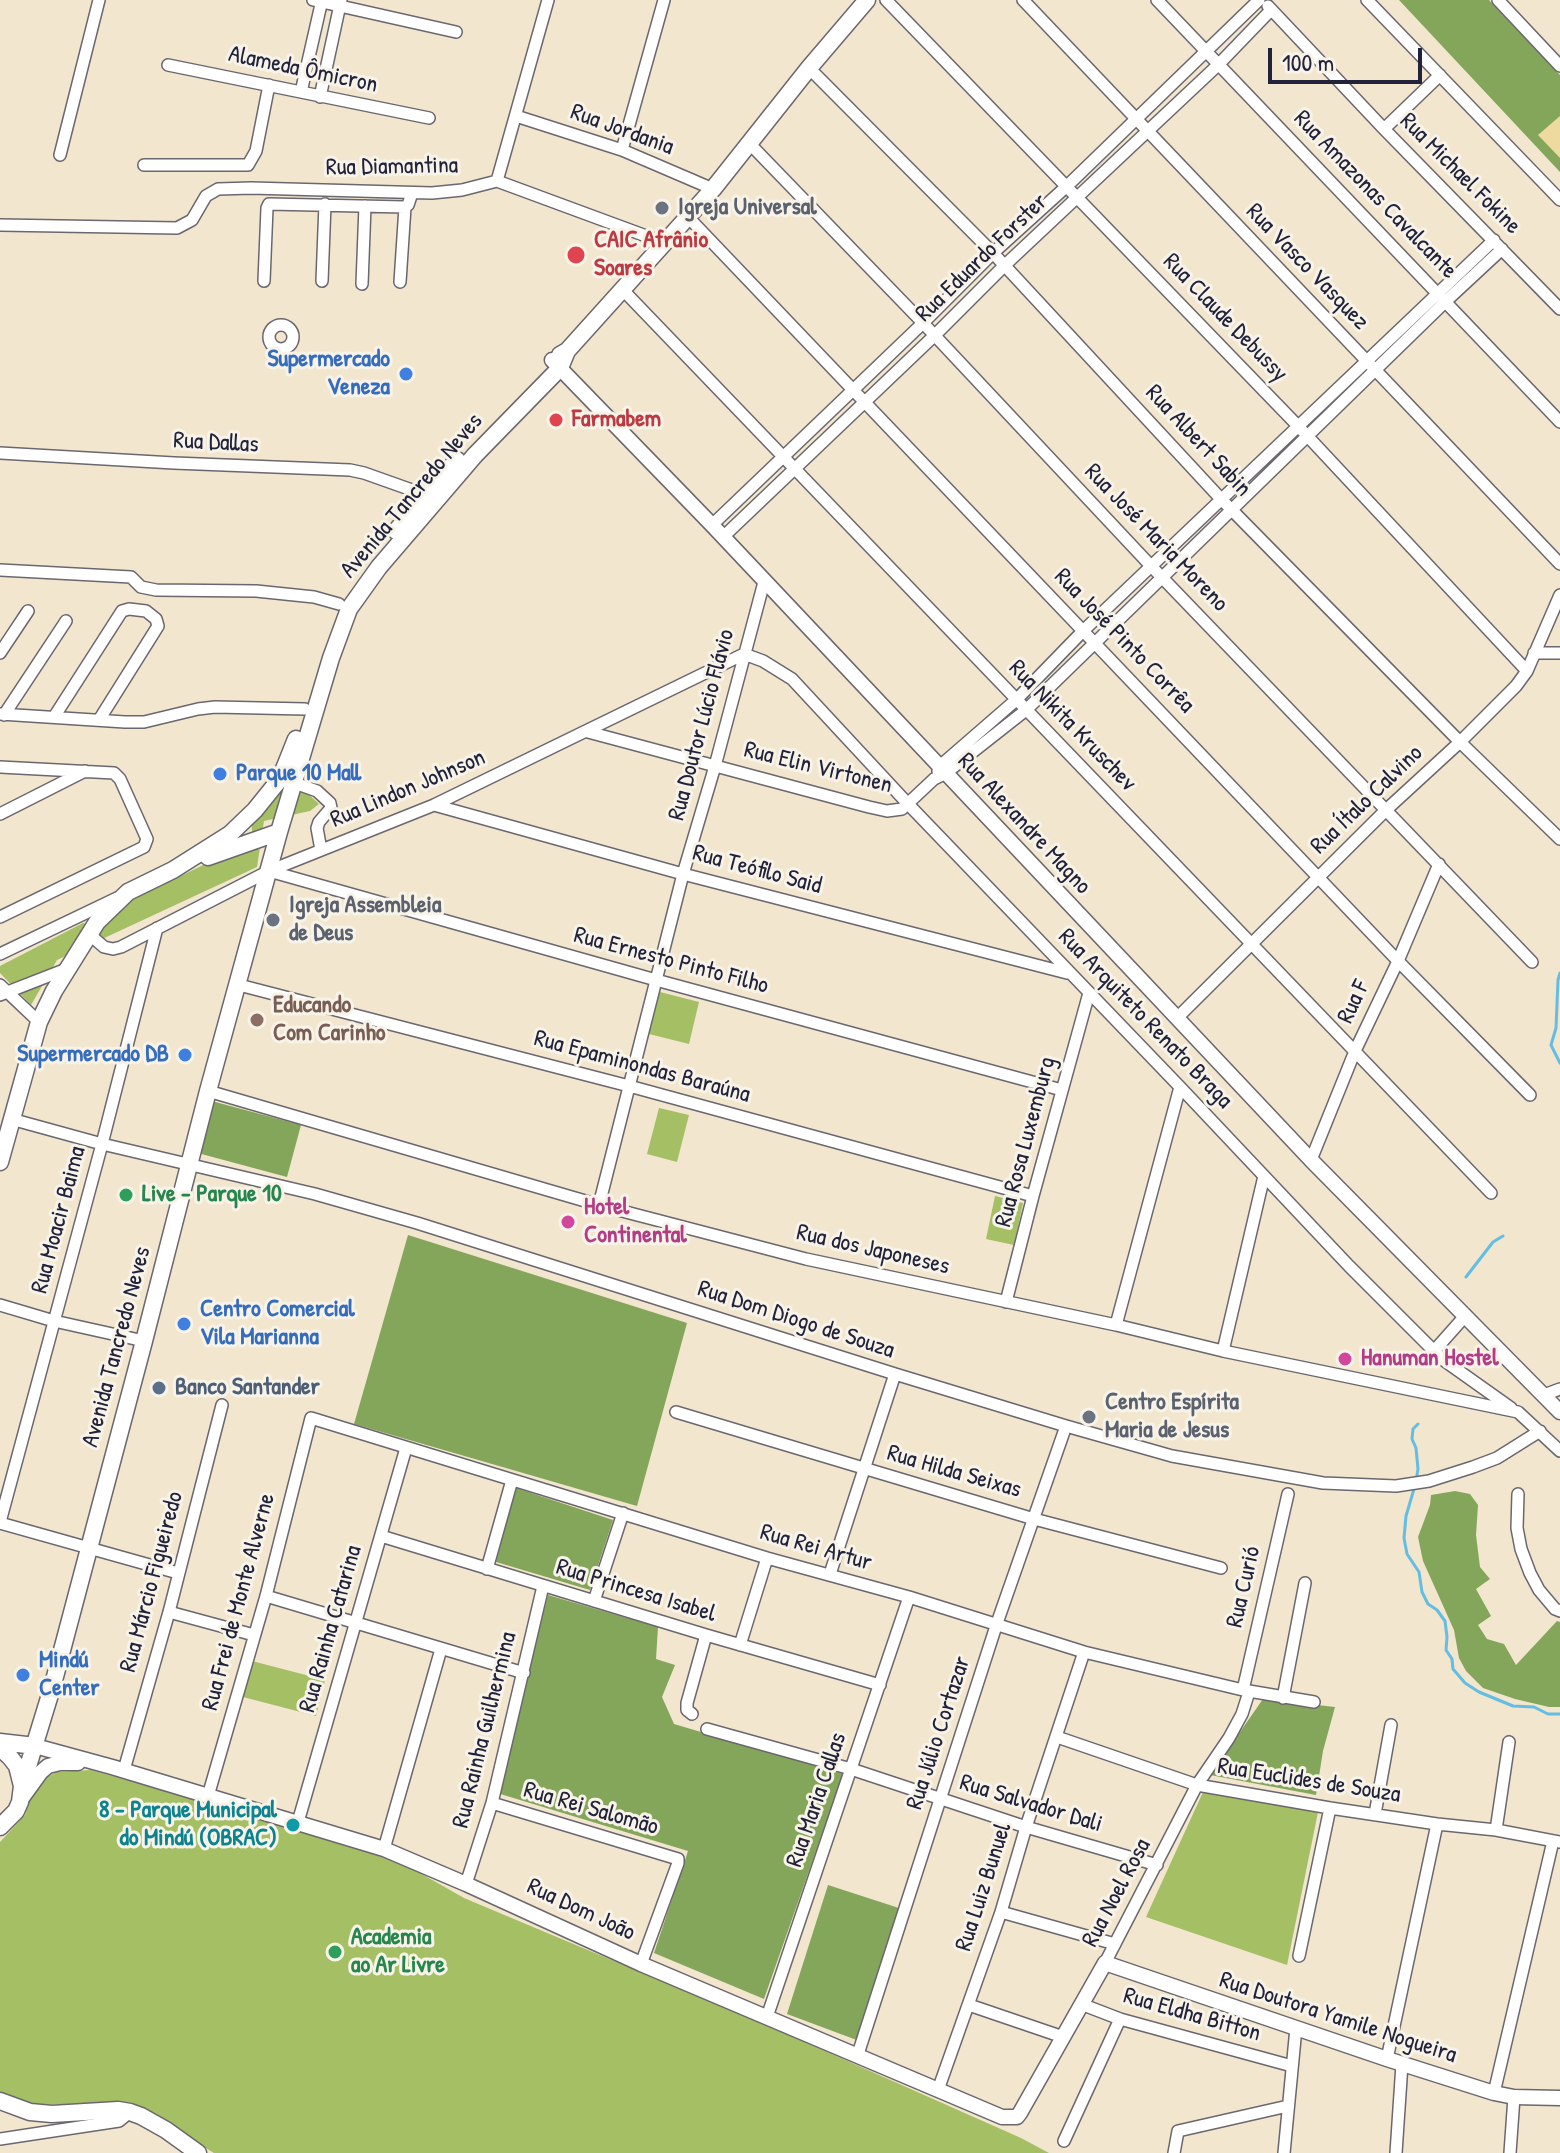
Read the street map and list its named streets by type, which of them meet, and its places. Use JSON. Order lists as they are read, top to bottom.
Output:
{
  "streets": {
    "main road": ["Avenida Tancredo Neves", "Rua Dom João"],
    "street": [
      "Alameda Ômicron",
      "Rua Jordania",
      "Rua Diamantina",
      "Rua Michael Fokine",
      "Rua Amazonas Cavalcante",
      "Rua Eduardo Forster",
      "Rua Vasco Vasquez",
      "Rua Claude Debussy",
      "Rua Albert Sabin",
      "Rua Dallas",
      "Rua José Maria Moreno",
      "Rua José Pinto Corrêa",
      "Rua Doutor Lúcio Flávio",
      "Rua Nikita Kruschev",
      "Rua Elin Virtonen",
      "Rua Lindon Johnson",
      "Rua Ítalo Calvino",
      "Rua Alexandre Magno",
      "Rua Teófilo Said",
      "Rua Ernesto Pinto Filho",
      "Rua F",
      "Rua Arquiteto Renato Braga",
      "Rua Epaminondas Baraúna",
      "Rua Rosa Luxemburg",
      "Rua Moacir Baima",
      "Rua dos Japoneses",
      "Rua Dom Diogo de Souza",
      "Rua Hilda Seixas",
      "Rua Rei Artur",
      "Rua Márcio Figueiredo",
      "Rua Curió",
      "Rua Princesa Isabel",
      "Rua Frei de Monte Alverne",
      "Rua Rainha Catarina",
      "Rua Rainha Guilhermina",
      "Rua Júlio Cortazar",
      "Rua Euclides de Souza",
      "Rua Maria Callas",
      "Rua Salvador Dali",
      "Rua Rei Salomão",
      "Rua Luiz Bunuel",
      "Rua Noel Rosa",
      "Rua Eldha Bitton",
      "Rua Doutora Yamile Nogueira"
    ]
  },
  "crossings": [
    ["Rua Jordania", "Avenida Tancredo Neves"],
    ["Rua Michael Fokine", "Rua Eduardo Forster"],
    ["Rua Amazonas Cavalcante", "Rua Eduardo Forster"],
    ["Rua Eduardo Forster", "Rua Vasco Vasquez"],
    ["Rua Eduardo Forster", "Rua Claude Debussy"],
    ["Rua Eduardo Forster", "Rua Albert Sabin"],
    ["Rua Eduardo Forster", "Rua José Maria Moreno"],
    ["Rua Eduardo Forster", "Rua José Pinto Corrêa"],
    ["Rua Eduardo Forster", "Rua Nikita Kruschev"],
    ["Rua Eduardo Forster", "Rua Alexandre Magno"],
    ["Rua Claude Debussy", "Rua Ítalo Calvino"],
    ["Rua Albert Sabin", "Avenida Tancredo Neves"],
    ["Rua Albert Sabin", "Rua Ítalo Calvino"],
    ["Rua Dallas", "Avenida Tancredo Neves"],
    ["Avenida Tancredo Neves", "Rua José Maria Moreno"],
    ["Avenida Tancredo Neves", "Rua José Pinto Corrêa"],
    ["Avenida Tancredo Neves", "Rua Nikita Kruschev"],
    ["Avenida Tancredo Neves", "Rua Lindon Johnson"],
    ["Avenida Tancredo Neves", "Rua Alexandre Magno"],
    ["Avenida Tancredo Neves", "Rua Ernesto Pinto Filho"],
    ["Avenida Tancredo Neves", "Rua Epaminondas Baraúna"],
    ["Avenida Tancredo Neves", "Rua dos Japoneses"],
    ["Avenida Tancredo Neves", "Rua Dom Diogo de Souza"],
    ["Avenida Tancredo Neves", "Rua Dom João"],
    ["Rua José Maria Moreno", "Rua Ítalo Calvino"],
    ["Rua José Maria Moreno", "Rua F"],
    ["Rua José Pinto Corrêa", "Rua Ítalo Calvino"],
    ["Rua José Pinto Corrêa", "Rua F"],
    ["Rua Doutor Lúcio Flávio", "Rua Elin Virtonen"],
    ["Rua Doutor Lúcio Flávio", "Rua Lindon Johnson"],
    ["Rua Doutor Lúcio Flávio", "Rua Alexandre Magno"],
    ["Rua Doutor Lúcio Flávio", "Rua Teófilo Said"],
    ["Rua Doutor Lúcio Flávio", "Rua Ernesto Pinto Filho"],
    ["Rua Doutor Lúcio Flávio", "Rua Arquiteto Renato Braga"],
    ["Rua Doutor Lúcio Flávio", "Rua Epaminondas Baraúna"],
    ["Rua Doutor Lúcio Flávio", "Rua dos Japoneses"],
    ["Rua Nikita Kruschev", "Rua Ítalo Calvino"],
    ["Rua Nikita Kruschev", "Rua F"],
    ["Rua Elin Virtonen", "Rua Lindon Johnson"],
    ["Rua Elin Virtonen", "Rua Alexandre Magno"],
    ["Rua Elin Virtonen", "Rua Arquiteto Renato Braga"],
    ["Rua Lindon Johnson", "Rua Teófilo Said"],
    ["Rua Lindon Johnson", "Rua Ernesto Pinto Filho"],
    ["Rua Lindon Johnson", "Rua Arquiteto Renato Braga"],
    ["Rua Lindon Johnson", "Rua Moacir Baima"],
    ["Rua Ítalo Calvino", "Rua Alexandre Magno"],
    ["Rua Alexandre Magno", "Rua F"],
    ["Rua Teófilo Said", "Rua Arquiteto Renato Braga"],
    ["Rua Ernesto Pinto Filho", "Rua Rosa Luxemburg"],
    ["Rua Arquiteto Renato Braga", "Rua Rosa Luxemburg"],
    ["Rua Arquiteto Renato Braga", "Rua dos Japoneses"],
    ["Rua Epaminondas Baraúna", "Rua Rosa Luxemburg"],
    ["Rua Rosa Luxemburg", "Rua dos Japoneses"],
    ["Rua Moacir Baima", "Rua Dom Diogo de Souza"],
    ["Rua dos Japoneses", "Rua Dom Diogo de Souza"],
    ["Rua Dom Diogo de Souza", "Rua Júlio Cortazar"],
    ["Rua Hilda Seixas", "Rua Júlio Cortazar"],
    ["Rua Rei Artur", "Rua Curió"],
    ["Rua Rei Artur", "Rua Frei de Monte Alverne"],
    ["Rua Rei Artur", "Rua Rainha Catarina"],
    ["Rua Rei Artur", "Rua Júlio Cortazar"],
    ["Rua Rei Artur", "Rua Maria Callas"],
    ["Rua Rei Artur", "Rua Luiz Bunuel"],
    ["Rua Rei Artur", "Rua Noel Rosa"],
    ["Rua Márcio Figueiredo", "Rua Dom João"],
    ["Rua Curió", "Rua Noel Rosa"],
    ["Rua Princesa Isabel", "Rua Rainha Catarina"],
    ["Rua Princesa Isabel", "Rua Rainha Guilhermina"],
    ["Rua Princesa Isabel", "Rua Maria Callas"],
    ["Rua Frei de Monte Alverne", "Rua Dom João"],
    ["Rua Rainha Catarina", "Rua Dom João"],
    ["Rua Rainha Guilhermina", "Rua Rei Salomão"],
    ["Rua Rainha Guilhermina", "Rua Dom João"],
    ["Rua Júlio Cortazar", "Rua Salvador Dali"],
    ["Rua Júlio Cortazar", "Rua Dom João"],
    ["Rua Euclides de Souza", "Rua Luiz Bunuel"],
    ["Rua Euclides de Souza", "Rua Noel Rosa"],
    ["Rua Maria Callas", "Rua Salvador Dali"],
    ["Rua Maria Callas", "Rua Dom João"],
    ["Rua Salvador Dali", "Rua Luiz Bunuel"],
    ["Rua Salvador Dali", "Rua Noel Rosa"],
    ["Rua Rei Salomão", "Rua Dom João"],
    ["Rua Luiz Bunuel", "Rua Dom João"],
    ["Rua Noel Rosa", "Rua Dom João"],
    ["Rua Noel Rosa", "Rua Eldha Bitton"],
    ["Rua Noel Rosa", "Rua Doutora Yamile Nogueira"]
  ],
  "places": [
    "Igreja Universal",
    "CAIC Afrânio Soares",
    "Supermercado Veneza",
    "Farmabem",
    "Parque 10 Mall",
    "Igreja Assembleia de Deus",
    "Educando Com Carinho",
    "Supermercado DB",
    "Live - Parque 10",
    "Hotel Continental",
    "Centro Comercial Vila Marianna",
    "Hanuman Hostel",
    "Banco Santander",
    "Centro Espírita Maria de Jesus",
    "Mindú Center",
    "8 - Parque Municipal do Mindú (OBRAC)",
    "Academia ao Ar Livre"
  ],
  "scale_bar": "100 m"
}
